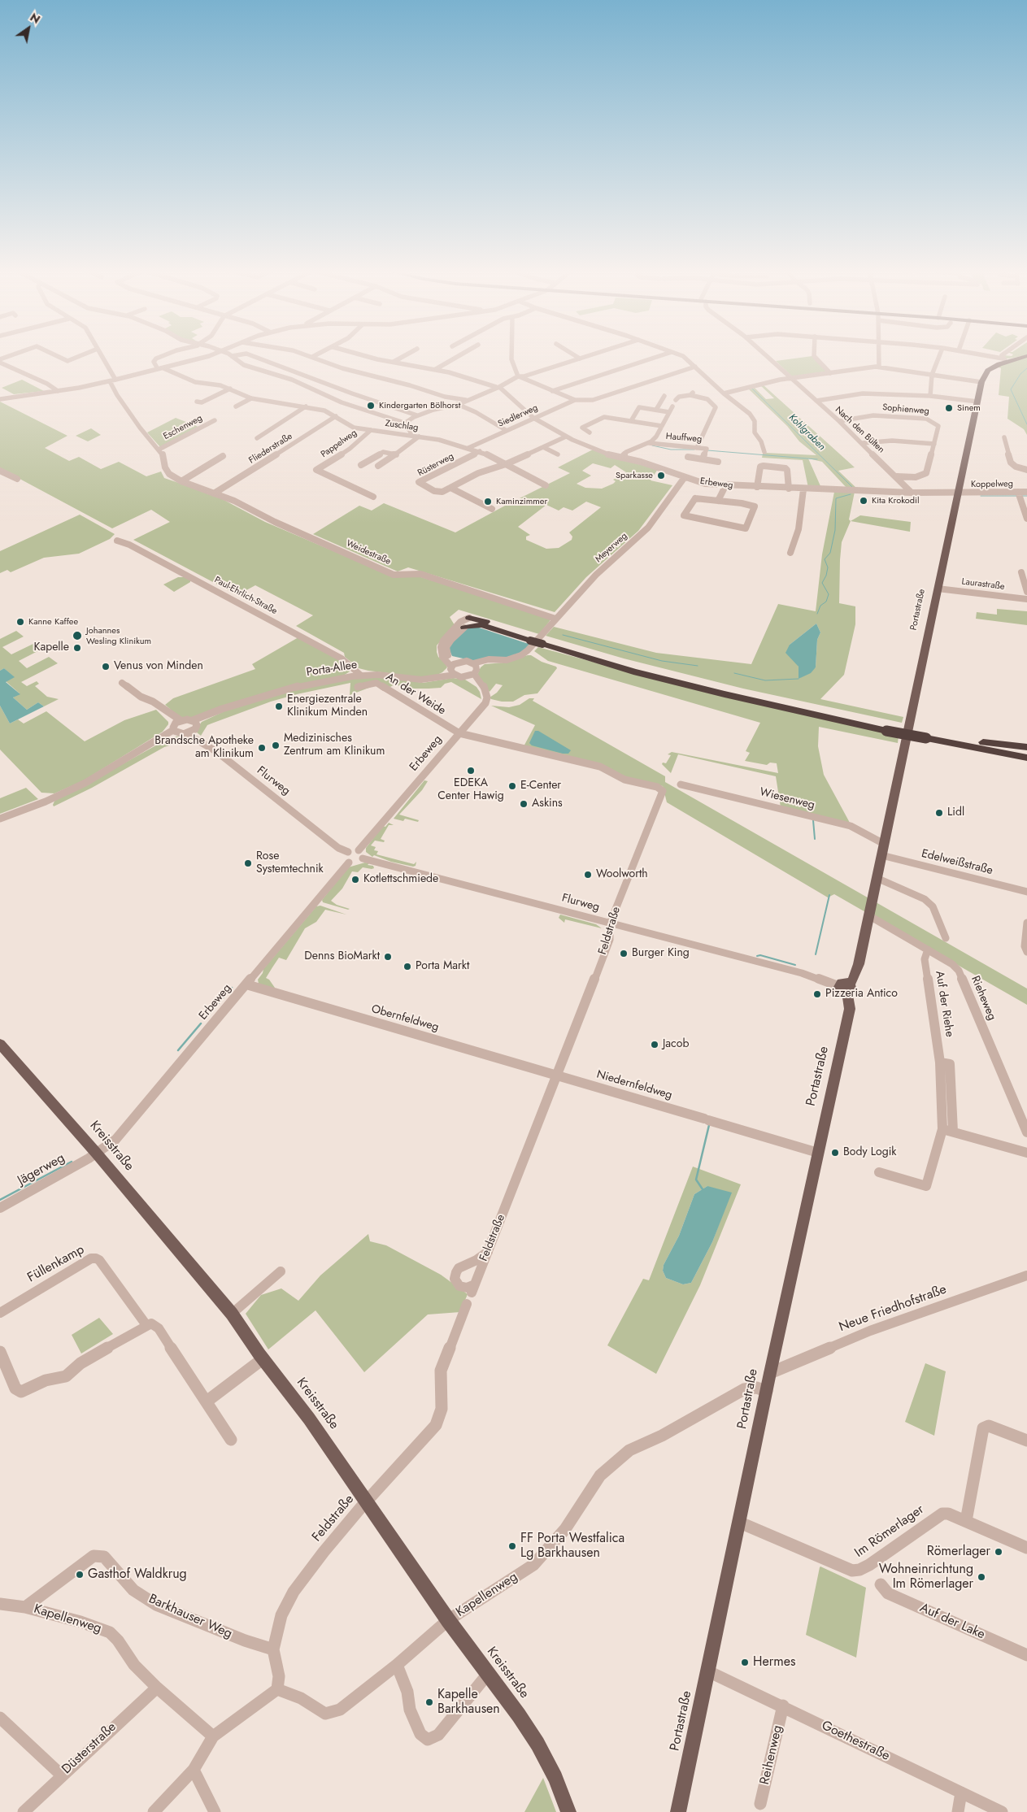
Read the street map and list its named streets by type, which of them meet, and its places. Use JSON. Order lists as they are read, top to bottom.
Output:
{
  "streets": {
    "main road": ["Portastraße", "Kreisstraße"],
    "street": [
      "Sophienweg",
      "Siedlerweg",
      "Zuschlag",
      "Eschenweg",
      "Nach den Bülten",
      "Hauffweg",
      "Pappelweg",
      "Fliederstraße",
      "Rüsterweg",
      "Erbeweg",
      "Koppelweg",
      "Meyerweg",
      "Weidestraße",
      "Laurastraße",
      "Paul-Ehrlich-Straße",
      "Porta-Allee",
      "An der Weide",
      "Flurweg",
      "Wiesenweg",
      "Edelweißstraße",
      "Feldstraße",
      "Rieheweg",
      "Auf der Riehe",
      "Obernfeldweg",
      "Niedernfeldweg",
      "Jägerweg",
      "Füllenkamp",
      "Neue Friedhofstraße",
      "Im Römerlager",
      "Kapellenweg",
      "Barkhauser Weg",
      "Auf der Lake",
      "Goethestraße",
      "Düsterstraße",
      "Reihenweg"
    ]
  },
  "crossings": [
    ["Sophienweg", "Nach den Bülten"],
    ["Siedlerweg", "Zuschlag"],
    ["Siedlerweg", "Erbeweg"],
    ["Zuschlag", "Pappelweg"],
    ["Zuschlag", "Fliederstraße"],
    ["Zuschlag", "Rüsterweg"],
    ["Eschenweg", "Weidestraße"],
    ["Nach den Bülten", "Erbeweg"],
    ["Fliederstraße", "Weidestraße"],
    ["Rüsterweg", "Erbeweg"],
    ["Erbeweg", "Koppelweg"],
    ["Erbeweg", "Meyerweg"],
    ["Erbeweg", "Portastraße"],
    ["Erbeweg", "An der Weide"],
    ["Erbeweg", "Flurweg"],
    ["Erbeweg", "Feldstraße"],
    ["Erbeweg", "Obernfeldweg"],
    ["Erbeweg", "Kreisstraße"],
    ["Erbeweg", "Jägerweg"],
    ["Koppelweg", "Portastraße"],
    ["Meyerweg", "Weidestraße"],
    ["Laurastraße", "Portastraße"],
    ["Paul-Ehrlich-Straße", "Porta-Allee"],
    ["Portastraße", "Flurweg"],
    ["Portastraße", "Wiesenweg"],
    ["Portastraße", "Edelweißstraße"],
    ["Portastraße", "Rieheweg"],
    ["Portastraße", "Niedernfeldweg"],
    ["Portastraße", "Neue Friedhofstraße"],
    ["Portastraße", "Im Römerlager"],
    ["Portastraße", "Kapellenweg"],
    ["Portastraße", "Goethestraße"],
    ["An der Weide", "Feldstraße"],
    ["Flurweg", "Feldstraße"],
    ["Feldstraße", "Obernfeldweg"],
    ["Feldstraße", "Niedernfeldweg"],
    ["Feldstraße", "Kreisstraße"],
    ["Feldstraße", "Barkhauser Weg"],
    ["Rieheweg", "Auf der Riehe"],
    ["Obernfeldweg", "Niedernfeldweg"],
    ["Kreisstraße", "Jägerweg"],
    ["Kreisstraße", "Kapellenweg"],
    ["Kapellenweg", "Barkhauser Weg"],
    ["Kapellenweg", "Düsterstraße"],
    ["Goethestraße", "Reihenweg"]
  ],
  "water": ["Kohlgraben"],
  "places": [
    "Kindergarten Bölhorst",
    "Sinem",
    "Sparkasse",
    "Kita Krokodil",
    "Kaminzimmer",
    "Kanne Kaffee",
    "Johannes Wesling Klinikum",
    "Kapelle",
    "Venus von Minden",
    "Energiezentrale Klinikum Minden",
    "Medizinisches Zentrum am Klinikum",
    "Brandsche Apotheke am Klinikum",
    "EDEKA Center Hawig",
    "E-Center",
    "Askins",
    "Lidl",
    "Rose Systemtechnik",
    "Woolworth",
    "Kotlettschmiede",
    "Burger King",
    "Denns BioMarkt",
    "Porta Markt",
    "Pizzeria Antico",
    "Jacob",
    "Body Logik",
    "FF Porta Westfalica Lg Barkhausen",
    "Römerlager",
    "Gasthof Waldkrug",
    "Wohneinrichtung Im Römerlager",
    "Hermes",
    "Kapelle Barkhausen"
  ],
  "north": "top right"
}
